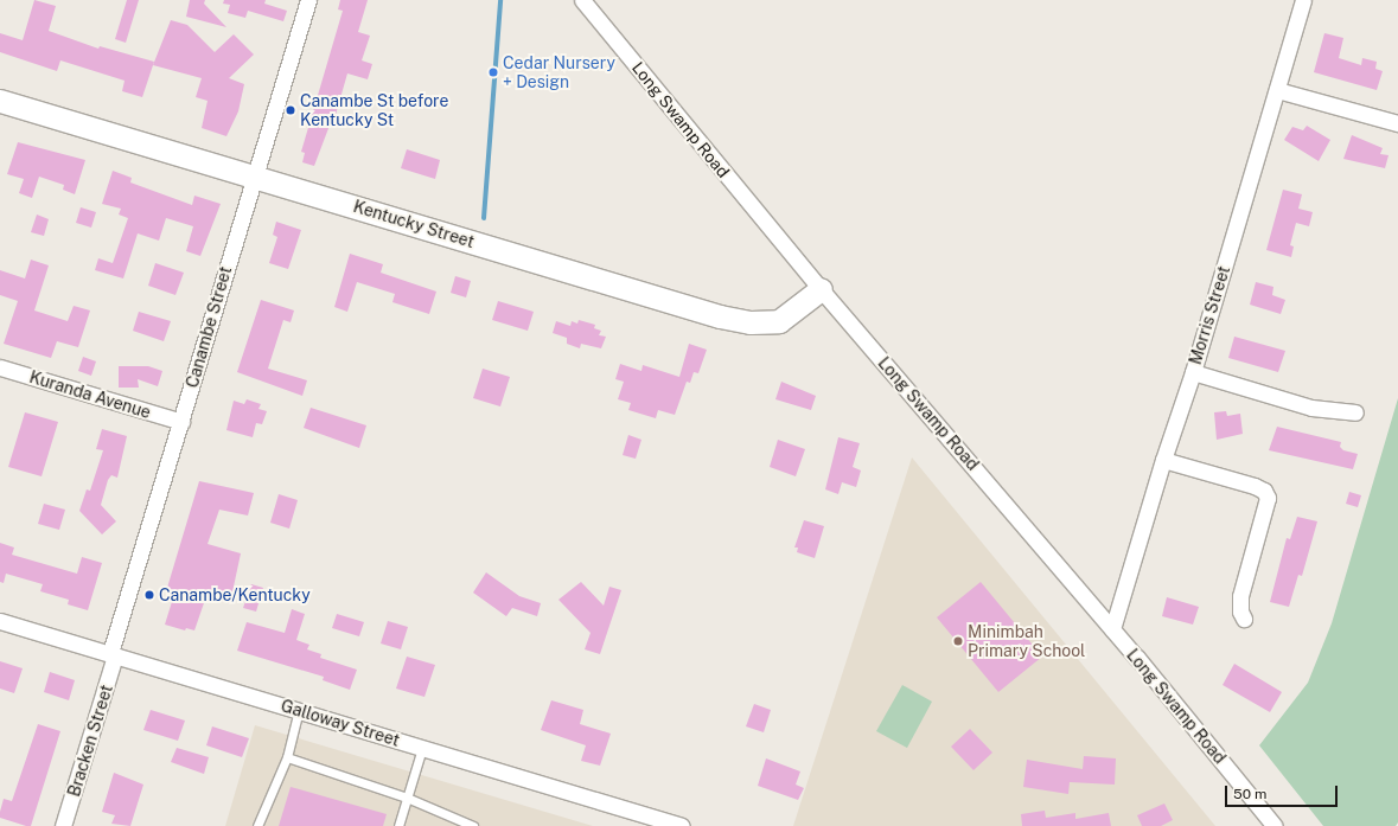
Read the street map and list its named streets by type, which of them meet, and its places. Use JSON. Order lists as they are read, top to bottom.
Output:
{
  "streets": {
    "street": [
      "Long Swamp Road",
      "Kentucky Street",
      "Morris Street",
      "Canambe Street",
      "Kuranda Avenue",
      "Galloway Street",
      "Bracken Street"
    ]
  },
  "crossings": [
    ["Long Swamp Road", "Kentucky Street"],
    ["Long Swamp Road", "Morris Street"],
    ["Kentucky Street", "Canambe Street"],
    ["Canambe Street", "Kuranda Avenue"],
    ["Canambe Street", "Galloway Street"],
    ["Canambe Street", "Bracken Street"],
    ["Galloway Street", "Bracken Street"]
  ],
  "places": [
    "Cedar Nursery + Design",
    "Canambe St before Kentucky St",
    "Canambe/Kentucky",
    "Minimbah Primary School"
  ],
  "scale_bar": "50 m"
}
